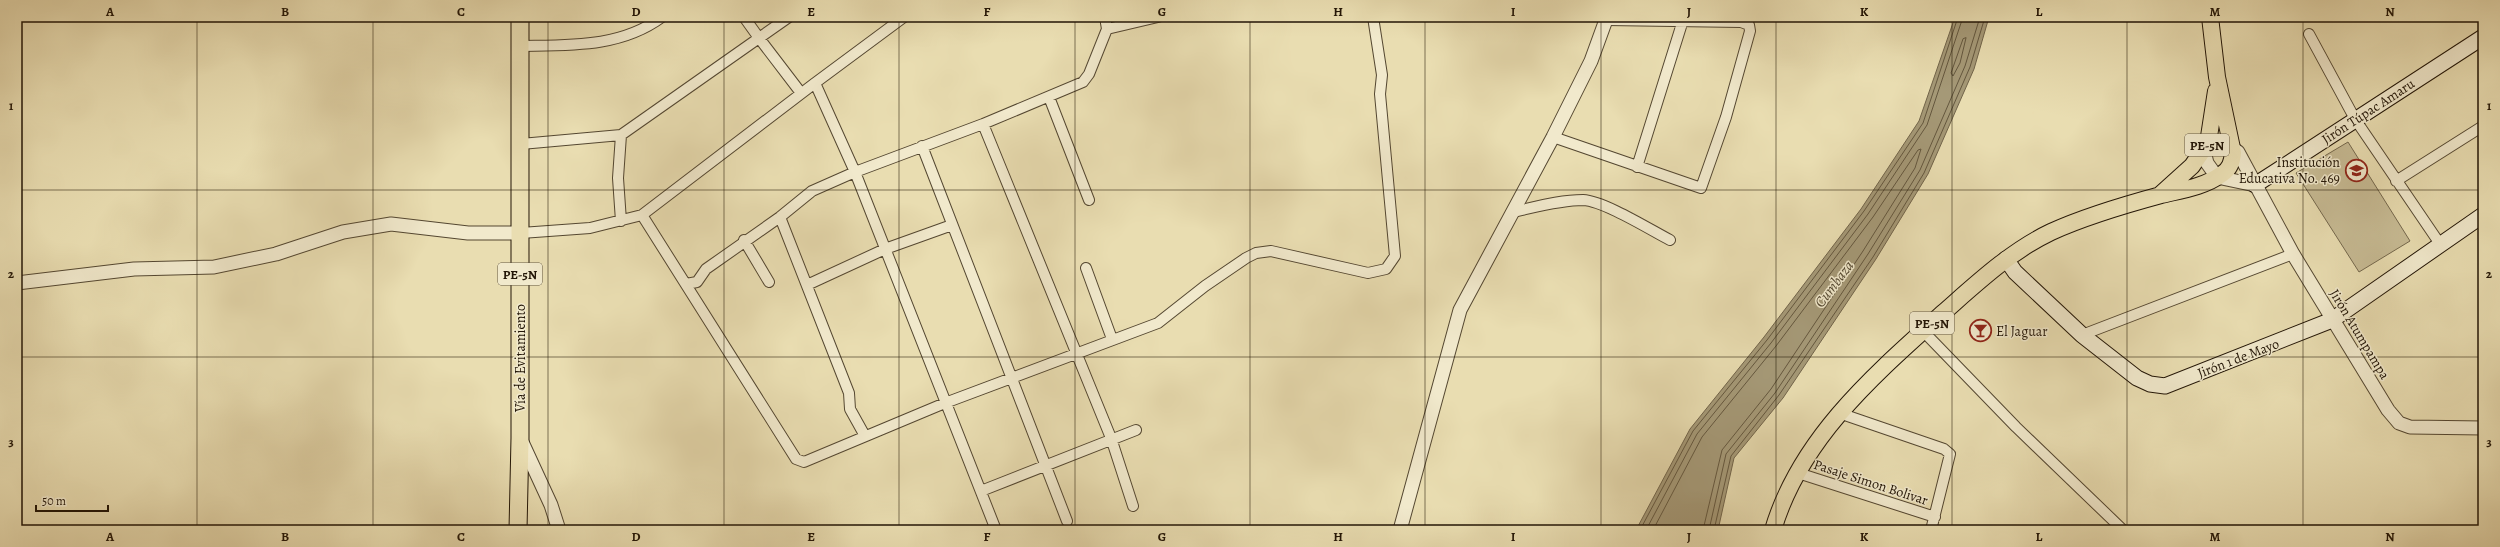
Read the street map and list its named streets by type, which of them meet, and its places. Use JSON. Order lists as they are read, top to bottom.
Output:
{
  "streets": {
    "highway": ["PE-5N", "Vía de Evitamiento"],
    "main road": ["Jirón Túpac Amaru", "Jirón 1 de Mayo"],
    "street": ["Jirón Atumpampa", "Pasaje Simon Bolivar"]
  },
  "crossings": [
    ["Jirón Túpac Amaru", "Jirón Atumpampa"],
    ["PE-5N", "Jirón Atumpampa"],
    ["PE-5N", "Jirón 1 de Mayo"],
    ["PE-5N", "Pasaje Simon Bolivar"],
    ["Jirón Atumpampa", "Jirón 1 de Mayo"]
  ],
  "water": ["Cumbaza"],
  "places": {
    "school or university": ["Institución Educativa No. 469"],
    "bar": ["El Jaguar"]
  },
  "scale_bar": "50 m",
  "grid": {
    "columns": [
      "A",
      "B",
      "C",
      "D",
      "E",
      "F",
      "G",
      "H",
      "I",
      "J",
      "K",
      "L",
      "M",
      "N"
    ],
    "rows": ["1", "2", "3"]
  }
}
